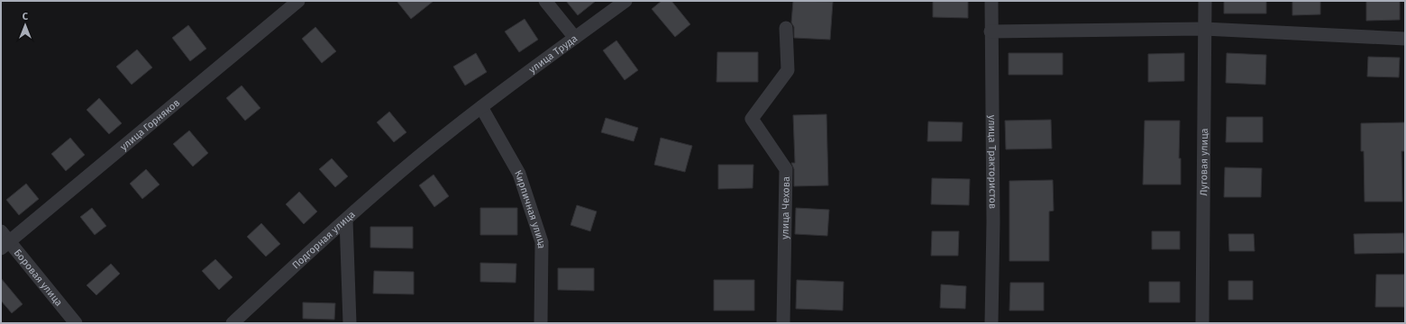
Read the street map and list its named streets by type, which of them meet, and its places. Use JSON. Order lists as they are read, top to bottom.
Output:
{
  "streets": {
    "street": [
      "улица Труда",
      "улица Горняков",
      "улица Трактористов",
      "Луговая улица",
      "улица Чехова",
      "Кирпичная улица",
      "Подгорная улица",
      "Боровая улица"
    ]
  },
  "crossings": [
    ["улица Труда", "Кирпичная улица"],
    ["улица Труда", "Подгорная улица"],
    ["улица Горняков", "Боровая улица"]
  ],
  "north": "top"
}
